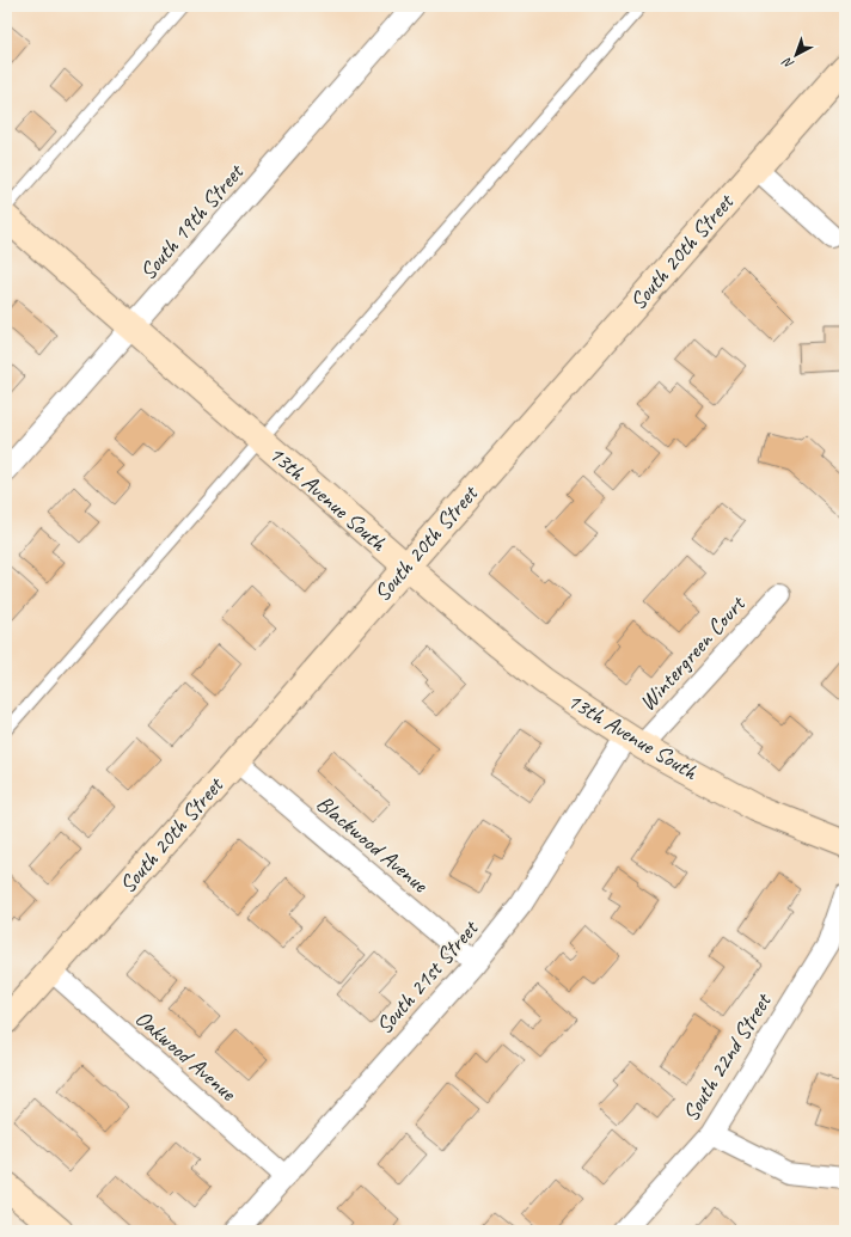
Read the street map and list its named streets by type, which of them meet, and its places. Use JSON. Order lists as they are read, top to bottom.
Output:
{
  "streets": {
    "street": [
      "South 19th Street",
      "South 20th Street",
      "13th Avenue South",
      "Wintergreen Court",
      "Blackwood Avenue",
      "South 21st Street",
      "Oakwood Avenue",
      "South 22nd Street"
    ]
  },
  "crossings": [
    ["South 19th Street", "13th Avenue South"],
    ["South 20th Street", "13th Avenue South"],
    ["South 20th Street", "Blackwood Avenue"],
    ["South 20th Street", "Oakwood Avenue"],
    ["13th Avenue South", "Wintergreen Court"],
    ["13th Avenue South", "South 21st Street"],
    ["Wintergreen Court", "South 21st Street"],
    ["Blackwood Avenue", "South 21st Street"],
    ["South 21st Street", "Oakwood Avenue"]
  ],
  "north": "bottom left"
}
